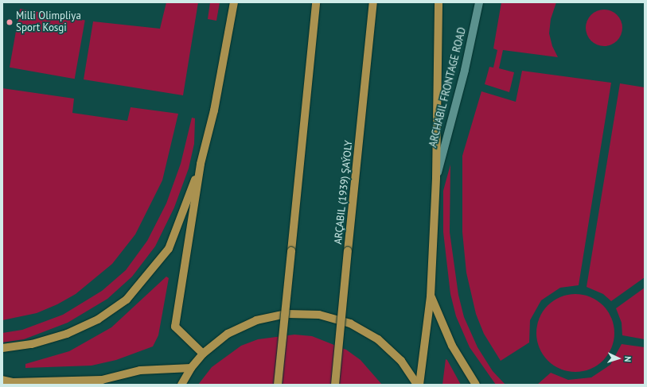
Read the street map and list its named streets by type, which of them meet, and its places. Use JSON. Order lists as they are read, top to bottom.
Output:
{
  "streets": {
    "main road": ["ARÇABIL (1939) ŞAÝOLY"],
    "street": ["ARCHABIL FRONTAGE ROAD"]
  },
  "places": ["Milli Olimpliya Sport Kosgi"],
  "north": "right"
}
